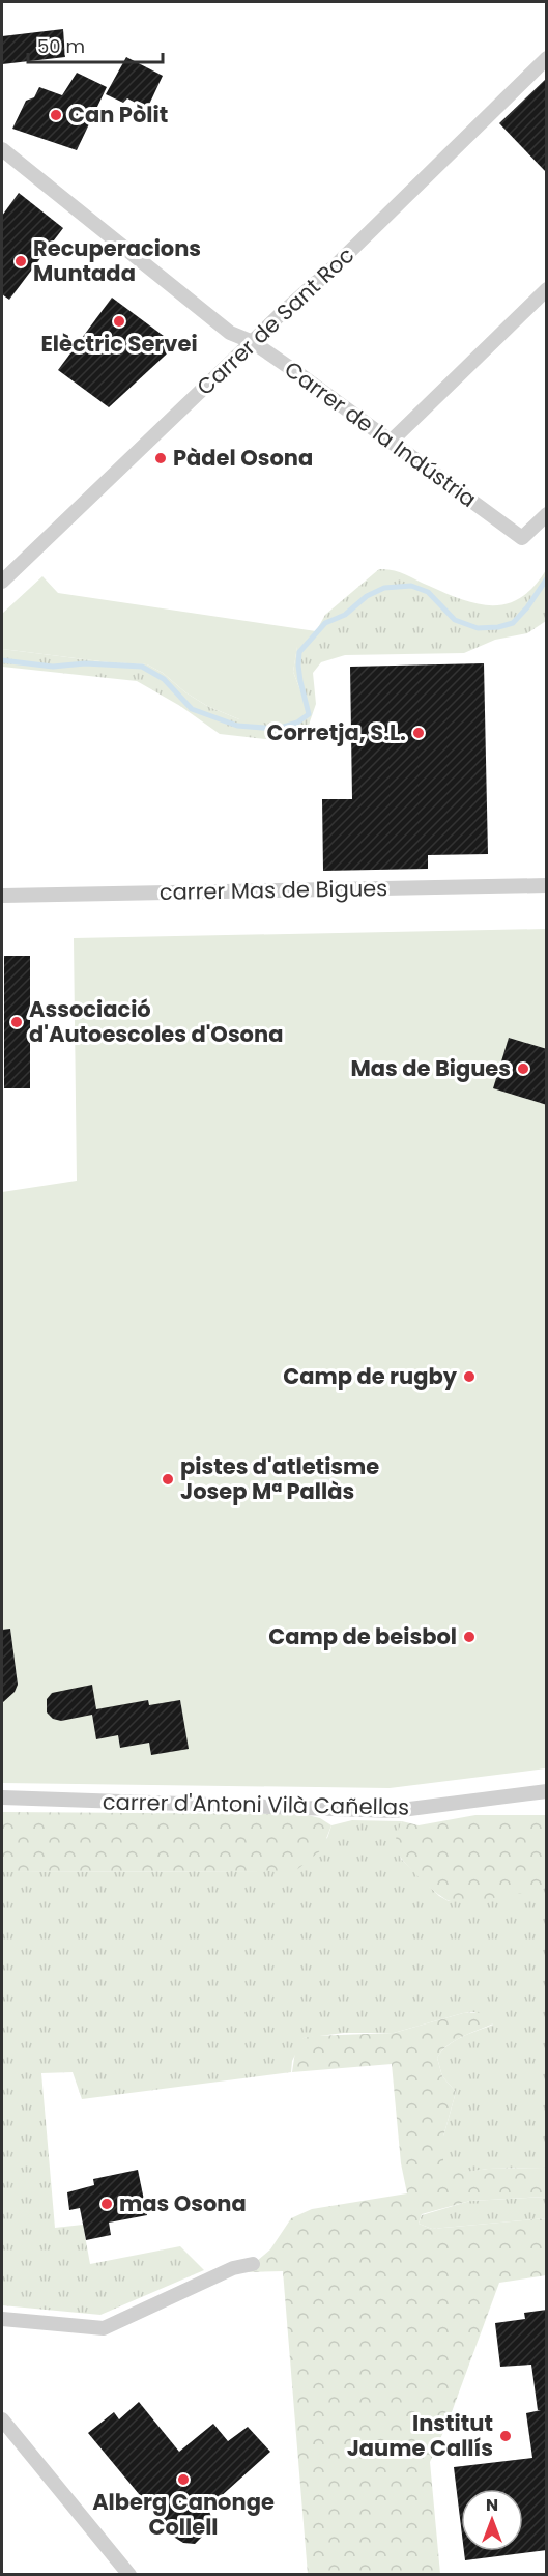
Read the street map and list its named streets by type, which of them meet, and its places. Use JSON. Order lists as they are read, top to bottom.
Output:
{
  "streets": {
    "street": [
      "Carrer de Sant Roc",
      "Carrer de la Indústria",
      "carrer Mas de Bigues",
      "carrer d'Antoni Vilà Cañellas"
    ]
  },
  "crossings": [
    ["Carrer de Sant Roc", "Carrer de la Indústria"]
  ],
  "places": [
    "Can Pòlit",
    "Recuperacions Muntada",
    "Elèctric Servei",
    "Pàdel Osona",
    "Corretja, S.L.",
    "Associació d'Autoescoles d'Osona",
    "Mas de Bigues",
    "Camp de rugby",
    "pistes d'atletisme Josep Mª Pallàs",
    "Camp de beisbol",
    "mas Osona",
    "Institut Jaume Callís",
    "Alberg Canonge Collell"
  ],
  "scale_bar": "50 m",
  "north": "top"
}
